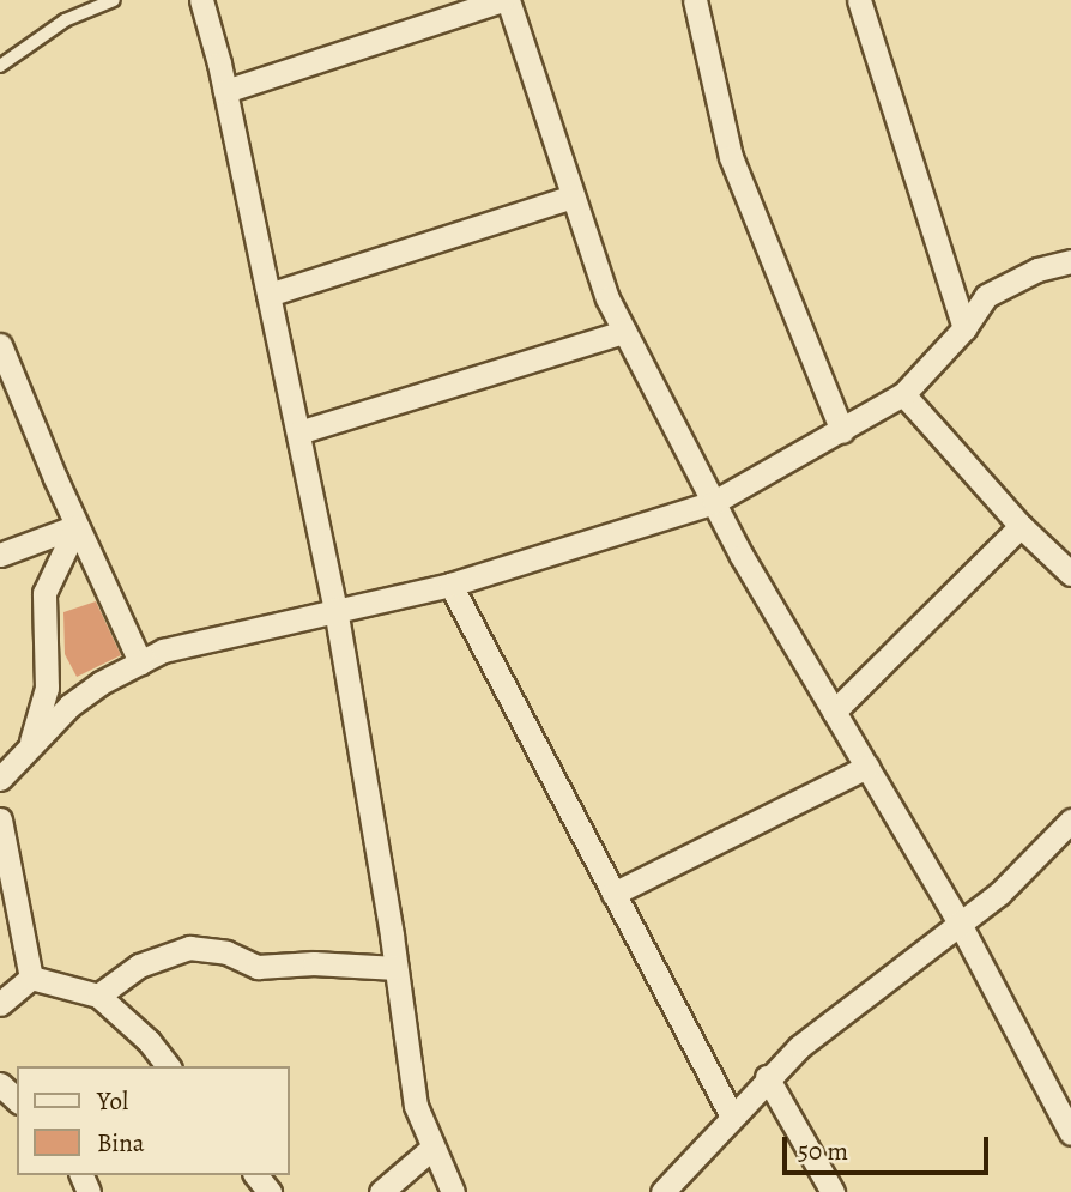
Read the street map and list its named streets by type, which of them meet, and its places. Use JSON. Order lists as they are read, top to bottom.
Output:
{
  "legend": ["Yol", "Bina"],
  "scale_bar": "50 m"
}
